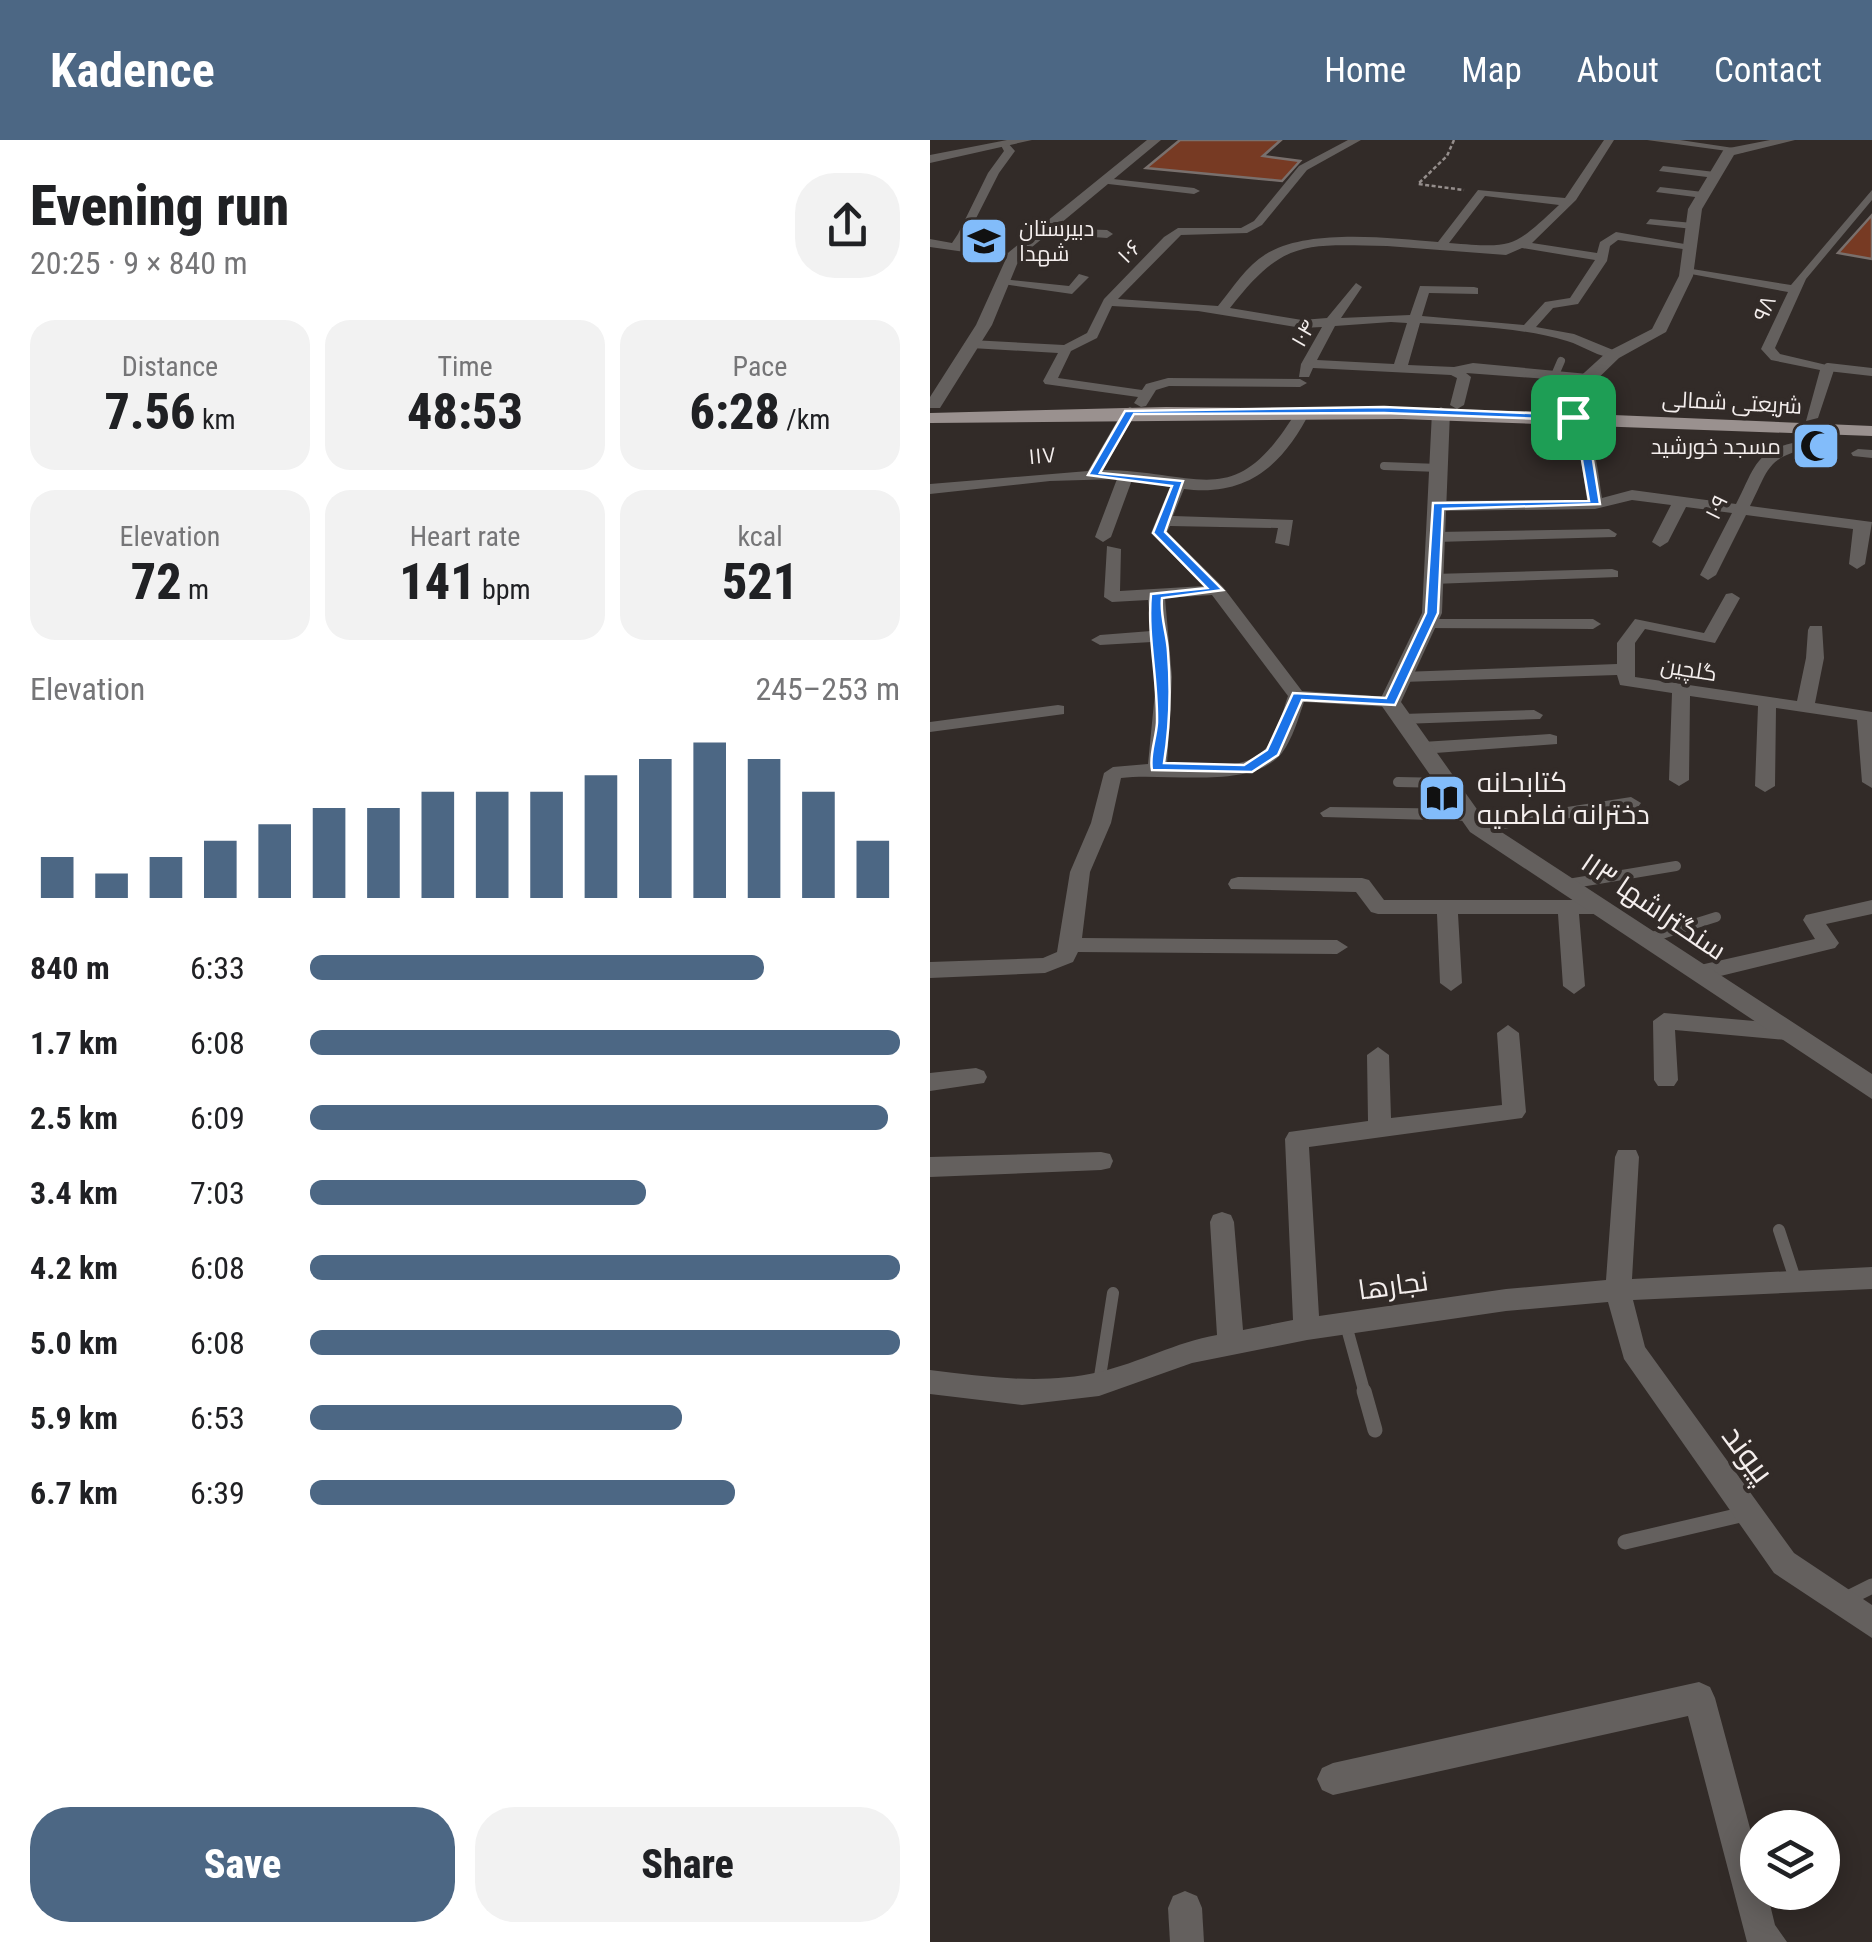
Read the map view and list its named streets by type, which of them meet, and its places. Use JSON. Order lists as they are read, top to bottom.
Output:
{
  "streets": {
    "main road": ["شریعتی شمالی"],
    "street": [
      "۱۰۶",
      "۹۸",
      "۱۰۴",
      "۱۱۷",
      "۱۰۹",
      "گلچین",
      "سنگتراشها ۱۱۳",
      "نجارها",
      "پیوند"
    ]
  },
  "crossings": [
    ["۱۰۶", "شریعتی شمالی"],
    ["۱۰۴", "شریعتی شمالی"],
    ["۱۰۴", "۱۱۷"],
    ["شریعتی شمالی", "۱۱۷"],
    ["شریعتی شمالی", "۱۰۹"],
    ["نجارها", "پیوند"]
  ],
  "places": {
    "school or university": ["دبیرستان شهدا"],
    "mosque": ["مسجد خورشید"],
    "library": ["کتابحانه دخترانه فاطمیه"]
  },
  "page": {
    "header": "Kadence",
    "nav": [
      "Home",
      "Map",
      "About",
      "Contact"
    ],
    "heading": ["Evening run", "20:25 · 9 × 840 m"],
    "stats": [
      ["Distance", "7.56 km"],
      ["Time", "48:53"],
      ["Pace", "6:28 /km"],
      ["Elevation", "72 m"],
      ["Heart rate", "141 bpm"],
      ["kcal", "521"]
    ],
    "chart": ["Elevation", "245–253 m"],
    "list": [
      {
        "name": "840 m",
        "note": "6:33"
      },
      {
        "name": "1.7 km",
        "note": "6:08"
      },
      {
        "name": "2.5 km",
        "note": "6:09"
      },
      {
        "name": "3.4 km",
        "note": "7:03"
      },
      {
        "name": "4.2 km",
        "note": "6:08"
      },
      {
        "name": "5.0 km",
        "note": "6:08"
      },
      {
        "name": "5.9 km",
        "note": "6:53"
      },
      {
        "name": "6.7 km",
        "note": "6:39"
      }
    ],
    "buttons": ["Save", "Share"]
  }
}
